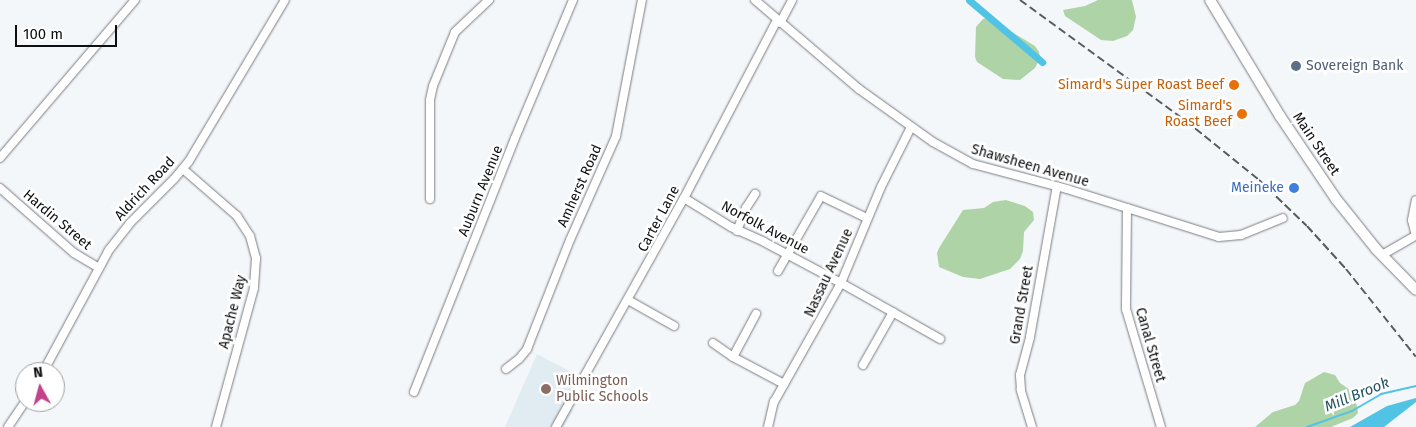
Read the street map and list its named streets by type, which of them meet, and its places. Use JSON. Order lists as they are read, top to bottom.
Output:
{
  "streets": {
    "main road": ["Main Street"],
    "street": [
      "Shawsheen Avenue",
      "Amherst Road",
      "Aldrich Road",
      "Auburn Avenue",
      "Carter Lane",
      "Hardin Street",
      "Norfolk Avenue",
      "Nassau Avenue",
      "Grand Street",
      "Apache Way",
      "Canal Street"
    ]
  },
  "crossings": [
    ["Shawsheen Avenue", "Carter Lane"],
    ["Shawsheen Avenue", "Nassau Avenue"],
    ["Shawsheen Avenue", "Grand Street"],
    ["Shawsheen Avenue", "Canal Street"],
    ["Aldrich Road", "Hardin Street"],
    ["Aldrich Road", "Apache Way"],
    ["Carter Lane", "Norfolk Avenue"],
    ["Norfolk Avenue", "Nassau Avenue"]
  ],
  "water": ["Mill Brook"],
  "places": [
    "Sovereign Bank",
    "Simard's Super Roast Beef",
    "Simard's Roast Beef",
    "Meineke",
    "Wilmington Public Schools"
  ],
  "scale_bar": "100 m",
  "north": "top"
}
